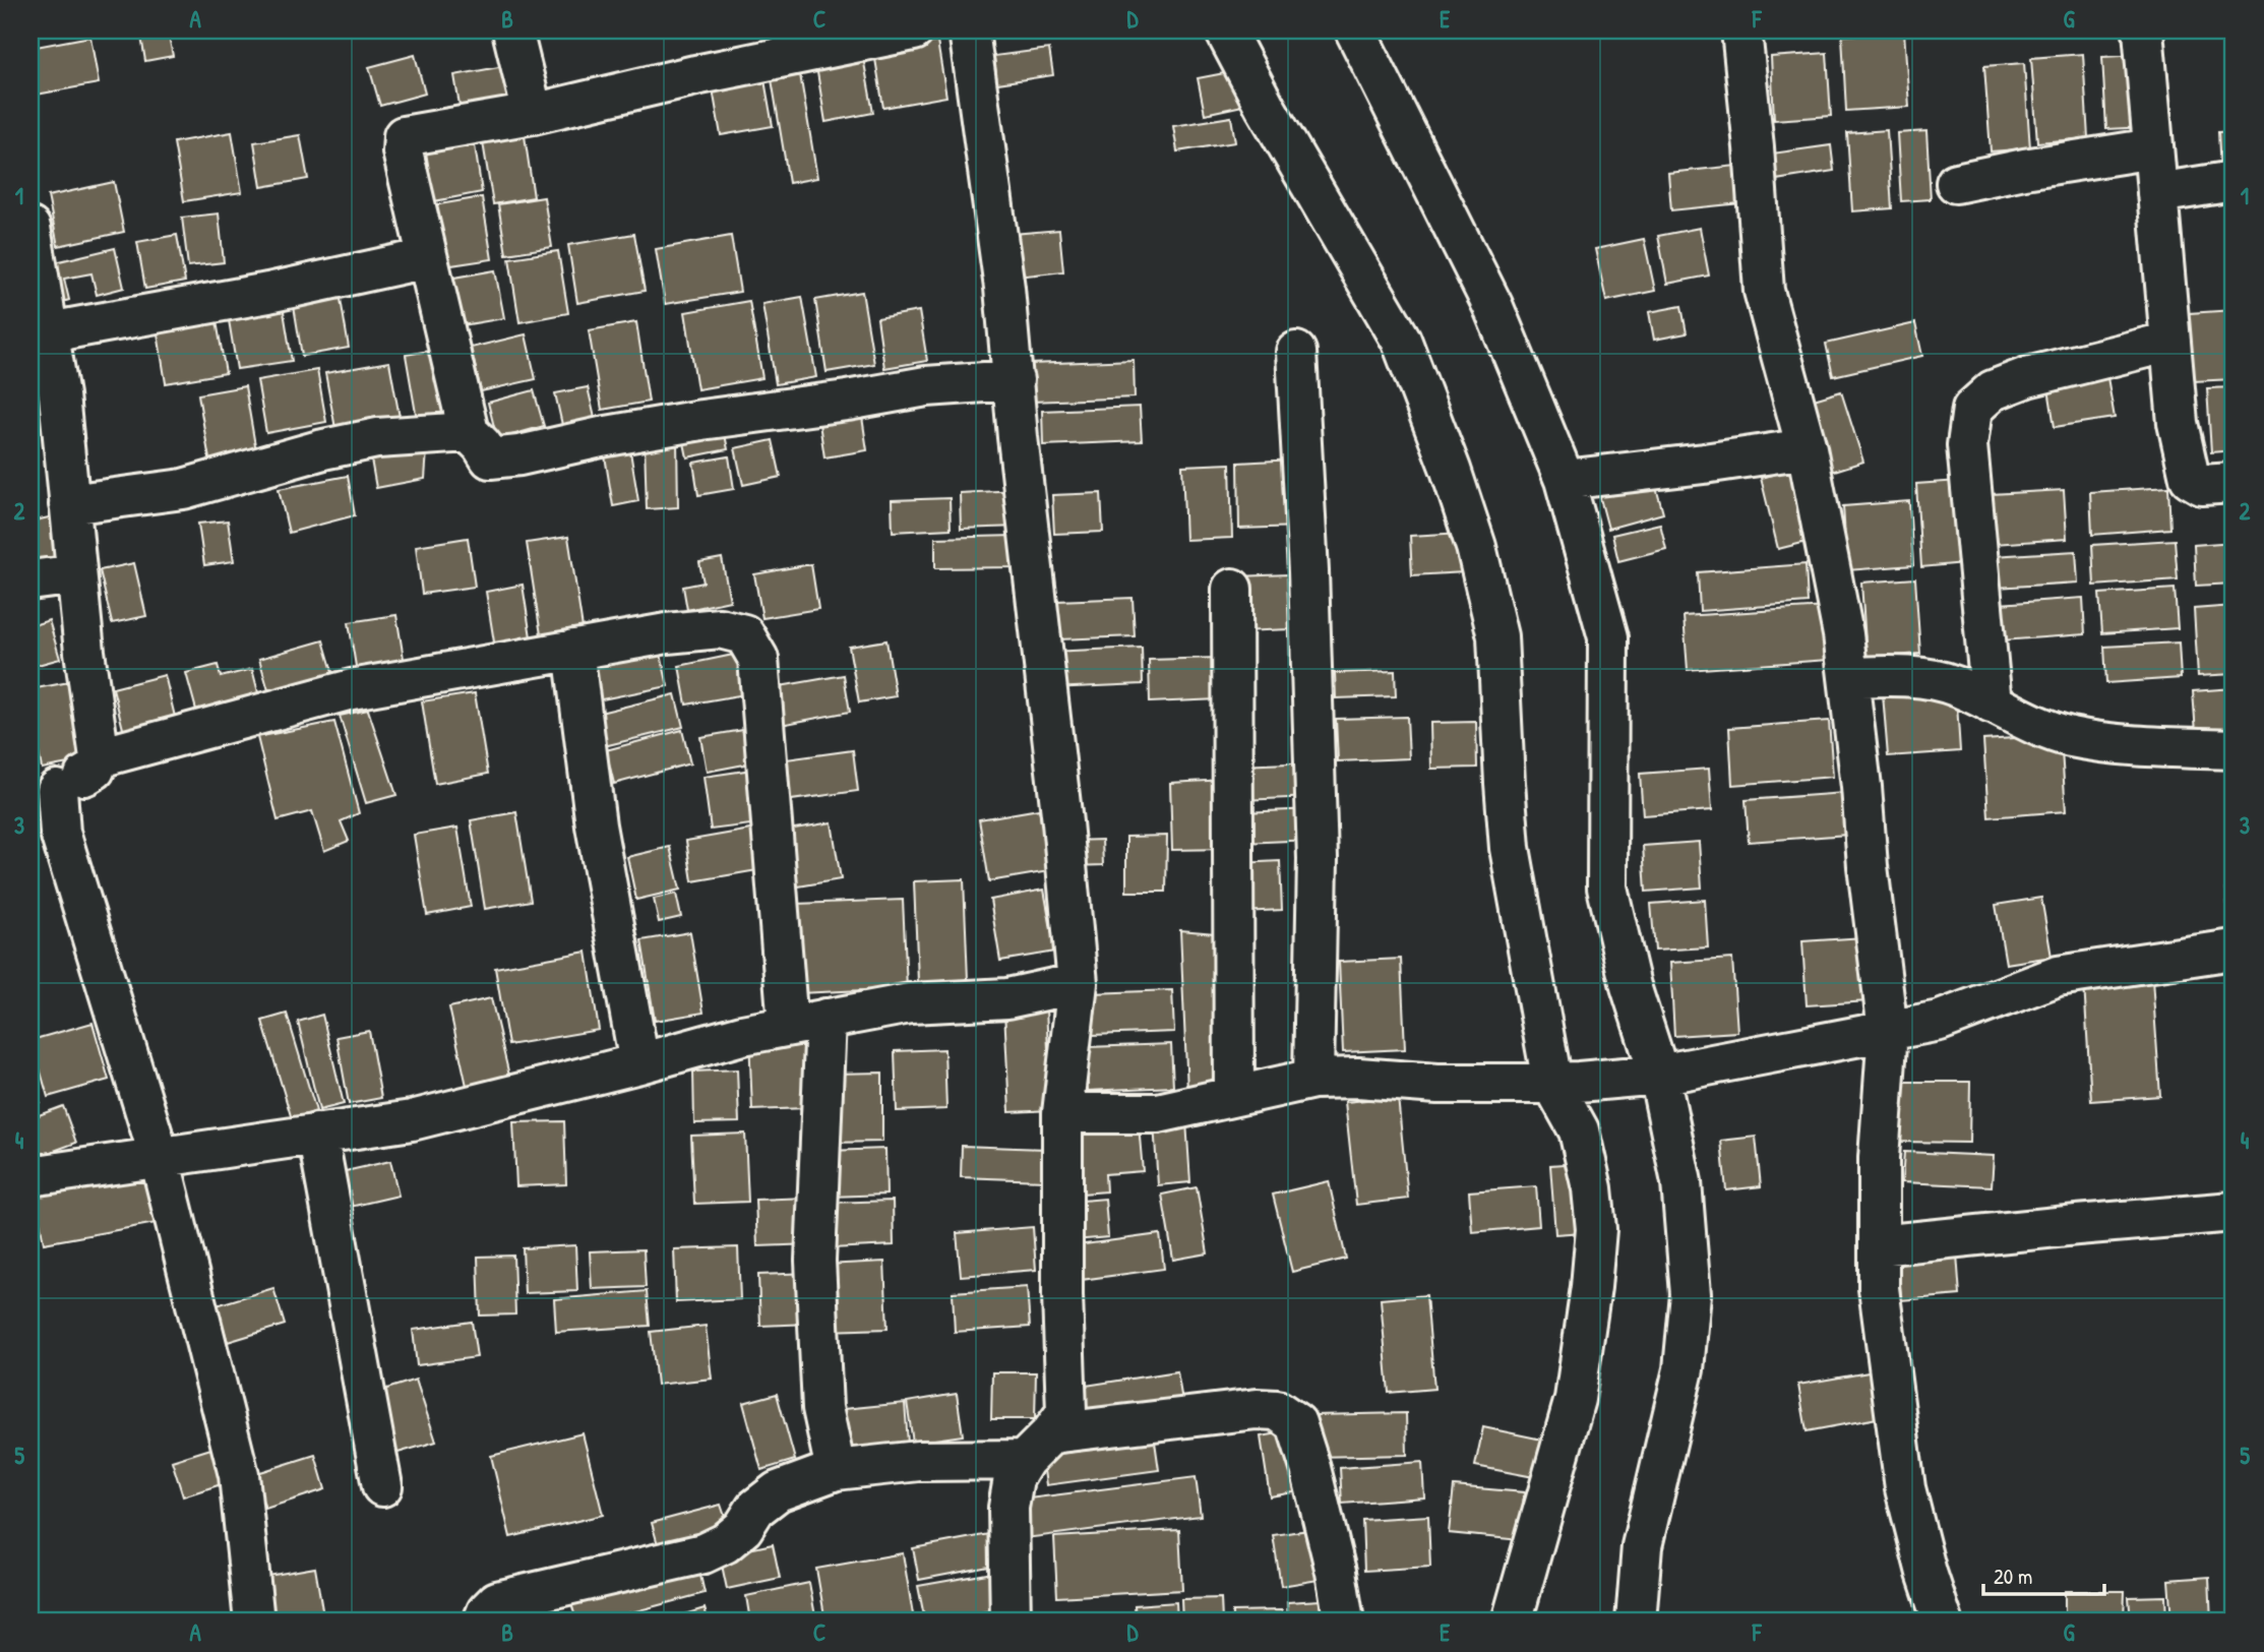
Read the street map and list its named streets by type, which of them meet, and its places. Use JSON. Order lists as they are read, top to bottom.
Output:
{
  "scale_bar": "20 m",
  "grid": {
    "columns": [
      "A",
      "B",
      "C",
      "D",
      "E",
      "F",
      "G"
    ],
    "rows": [
      "1",
      "2",
      "3",
      "4",
      "5"
    ]
  }
}
